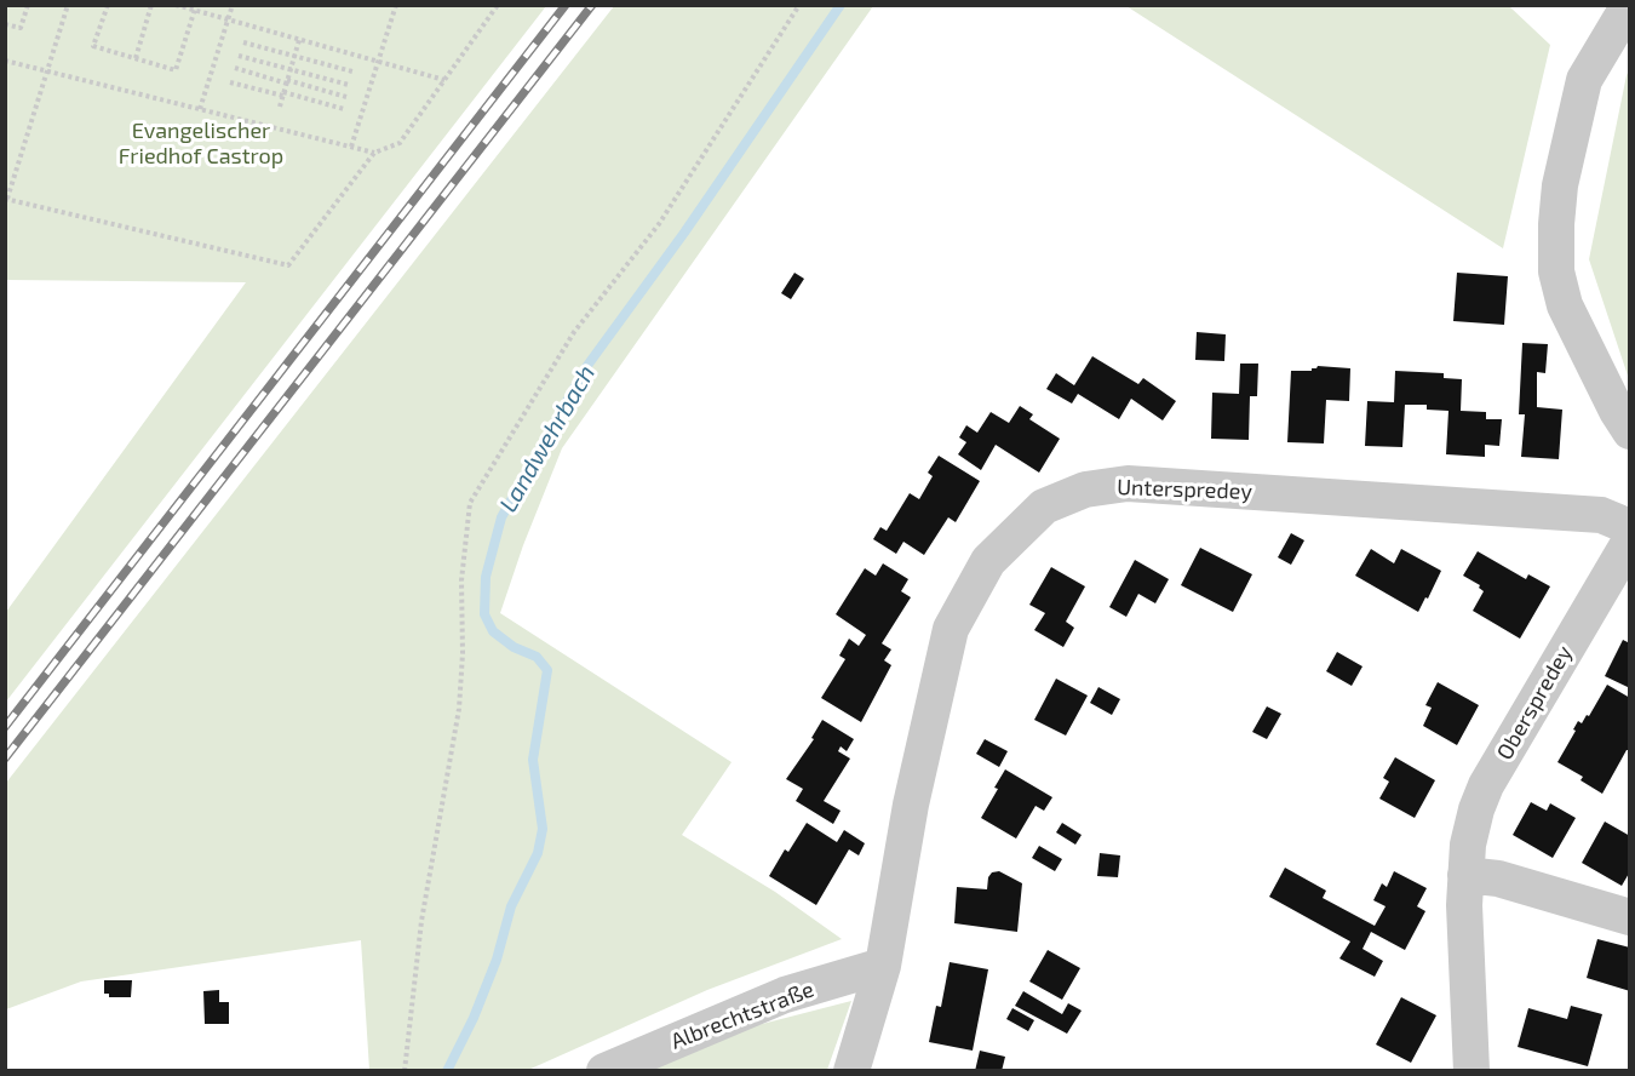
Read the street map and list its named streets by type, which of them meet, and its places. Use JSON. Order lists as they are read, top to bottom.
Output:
{
  "streets": {
    "street": ["Unterspredey", "Oberspredey", "Albrechtstraße"]
  },
  "crossings": [
    ["Unterspredey", "Albrechtstraße"]
  ],
  "water": ["Landwehrbach"],
  "parks": ["Evangelischer Friedhof Castrop"]
}
